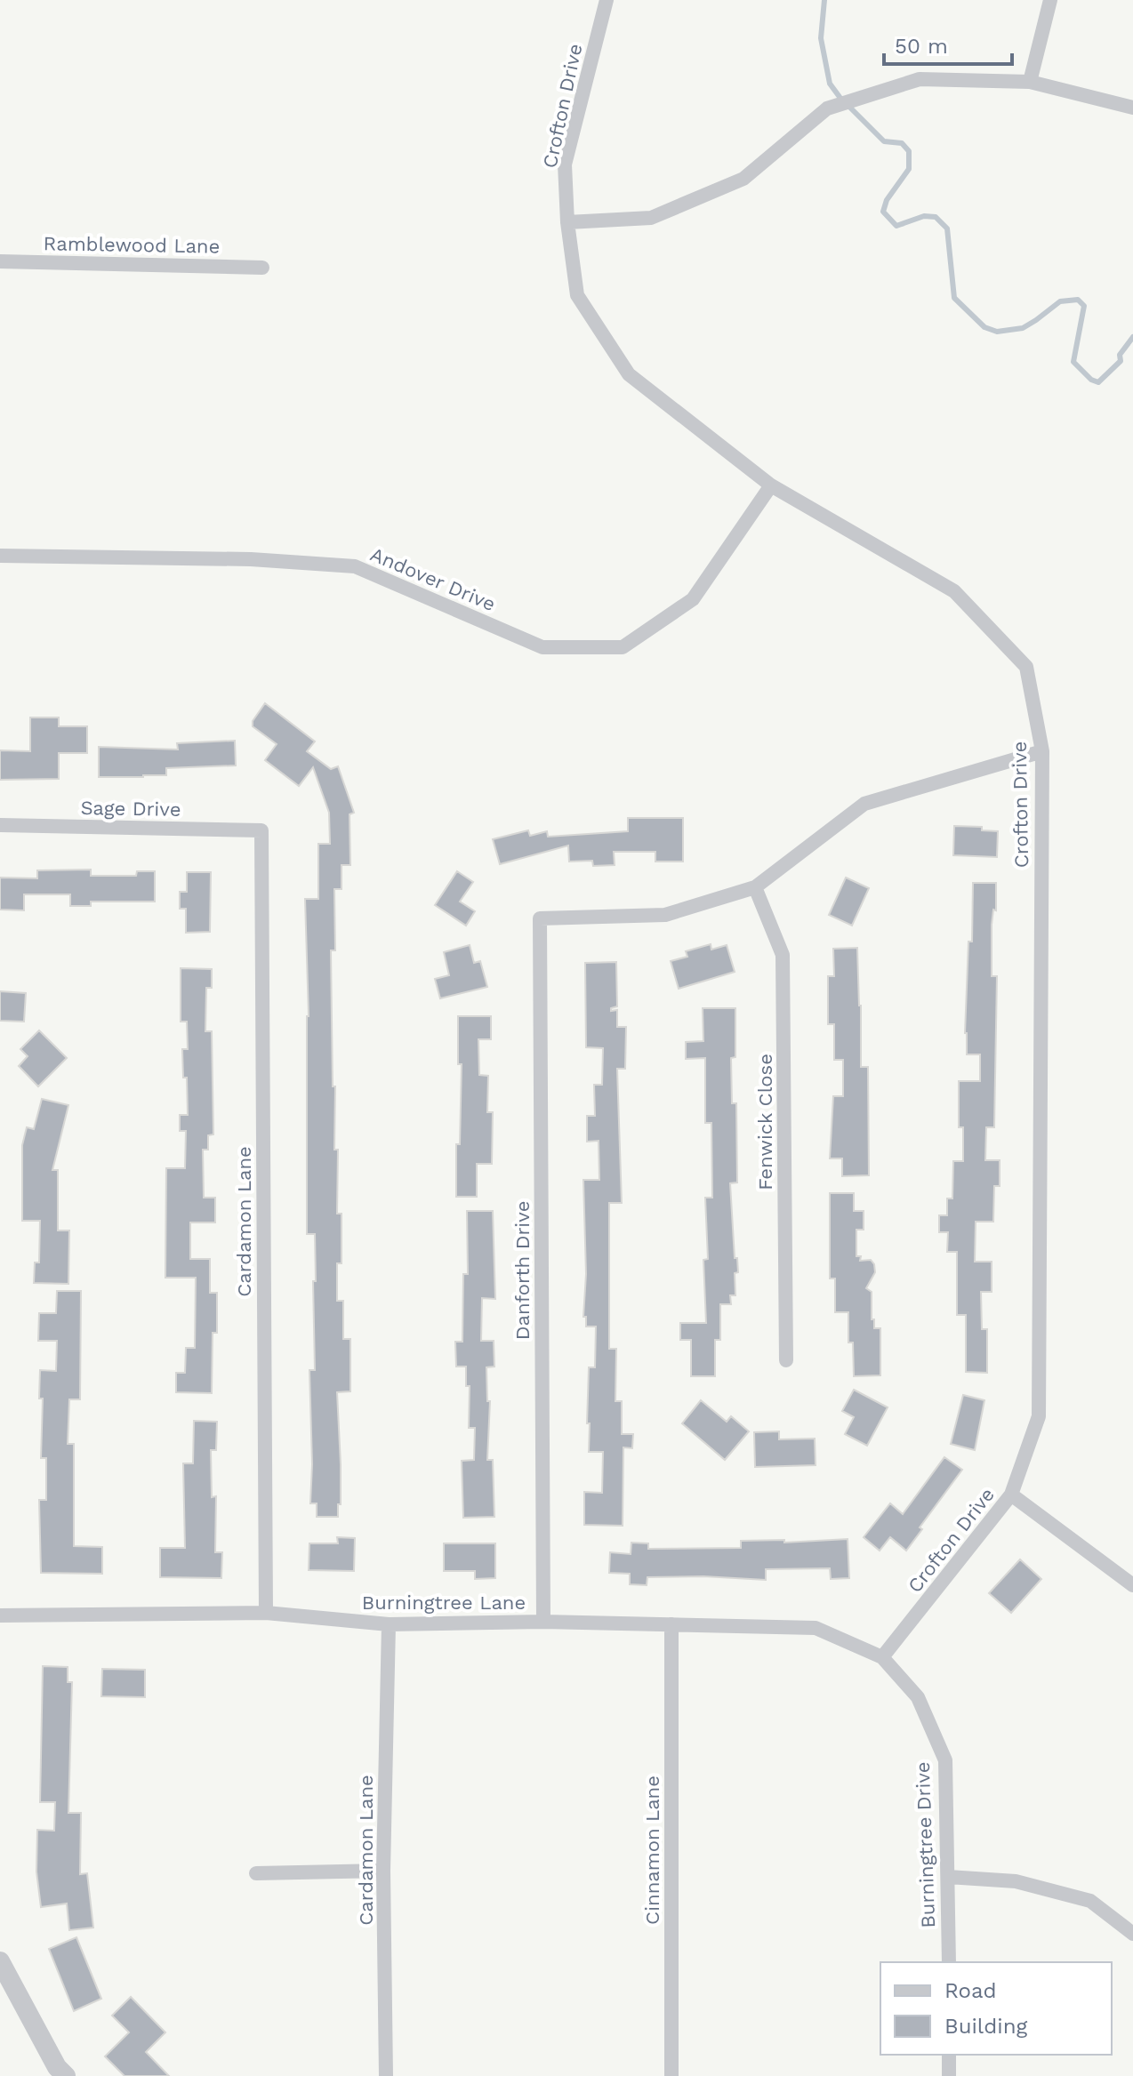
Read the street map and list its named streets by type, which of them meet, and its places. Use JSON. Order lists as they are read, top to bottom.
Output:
{
  "streets": {
    "street": [
      "Crofton Drive",
      "Ramblewood Lane",
      "Andover Drive",
      "Sage Drive",
      "Fenwick Close",
      "Cardamon Lane",
      "Danforth Drive",
      "Burningtree Lane",
      "Burningtree Drive",
      "Cinnamon Lane"
    ]
  },
  "crossings": [
    ["Crofton Drive", "Andover Drive"],
    ["Crofton Drive", "Burningtree Lane"],
    ["Crofton Drive", "Burningtree Drive"],
    ["Sage Drive", "Cardamon Lane"],
    ["Fenwick Close", "Danforth Drive"],
    ["Cardamon Lane", "Burningtree Lane"],
    ["Danforth Drive", "Burningtree Lane"],
    ["Burningtree Lane", "Burningtree Drive"],
    ["Burningtree Lane", "Cinnamon Lane"]
  ],
  "legend": ["Road", "Building"],
  "scale_bar": "50 m"
}
